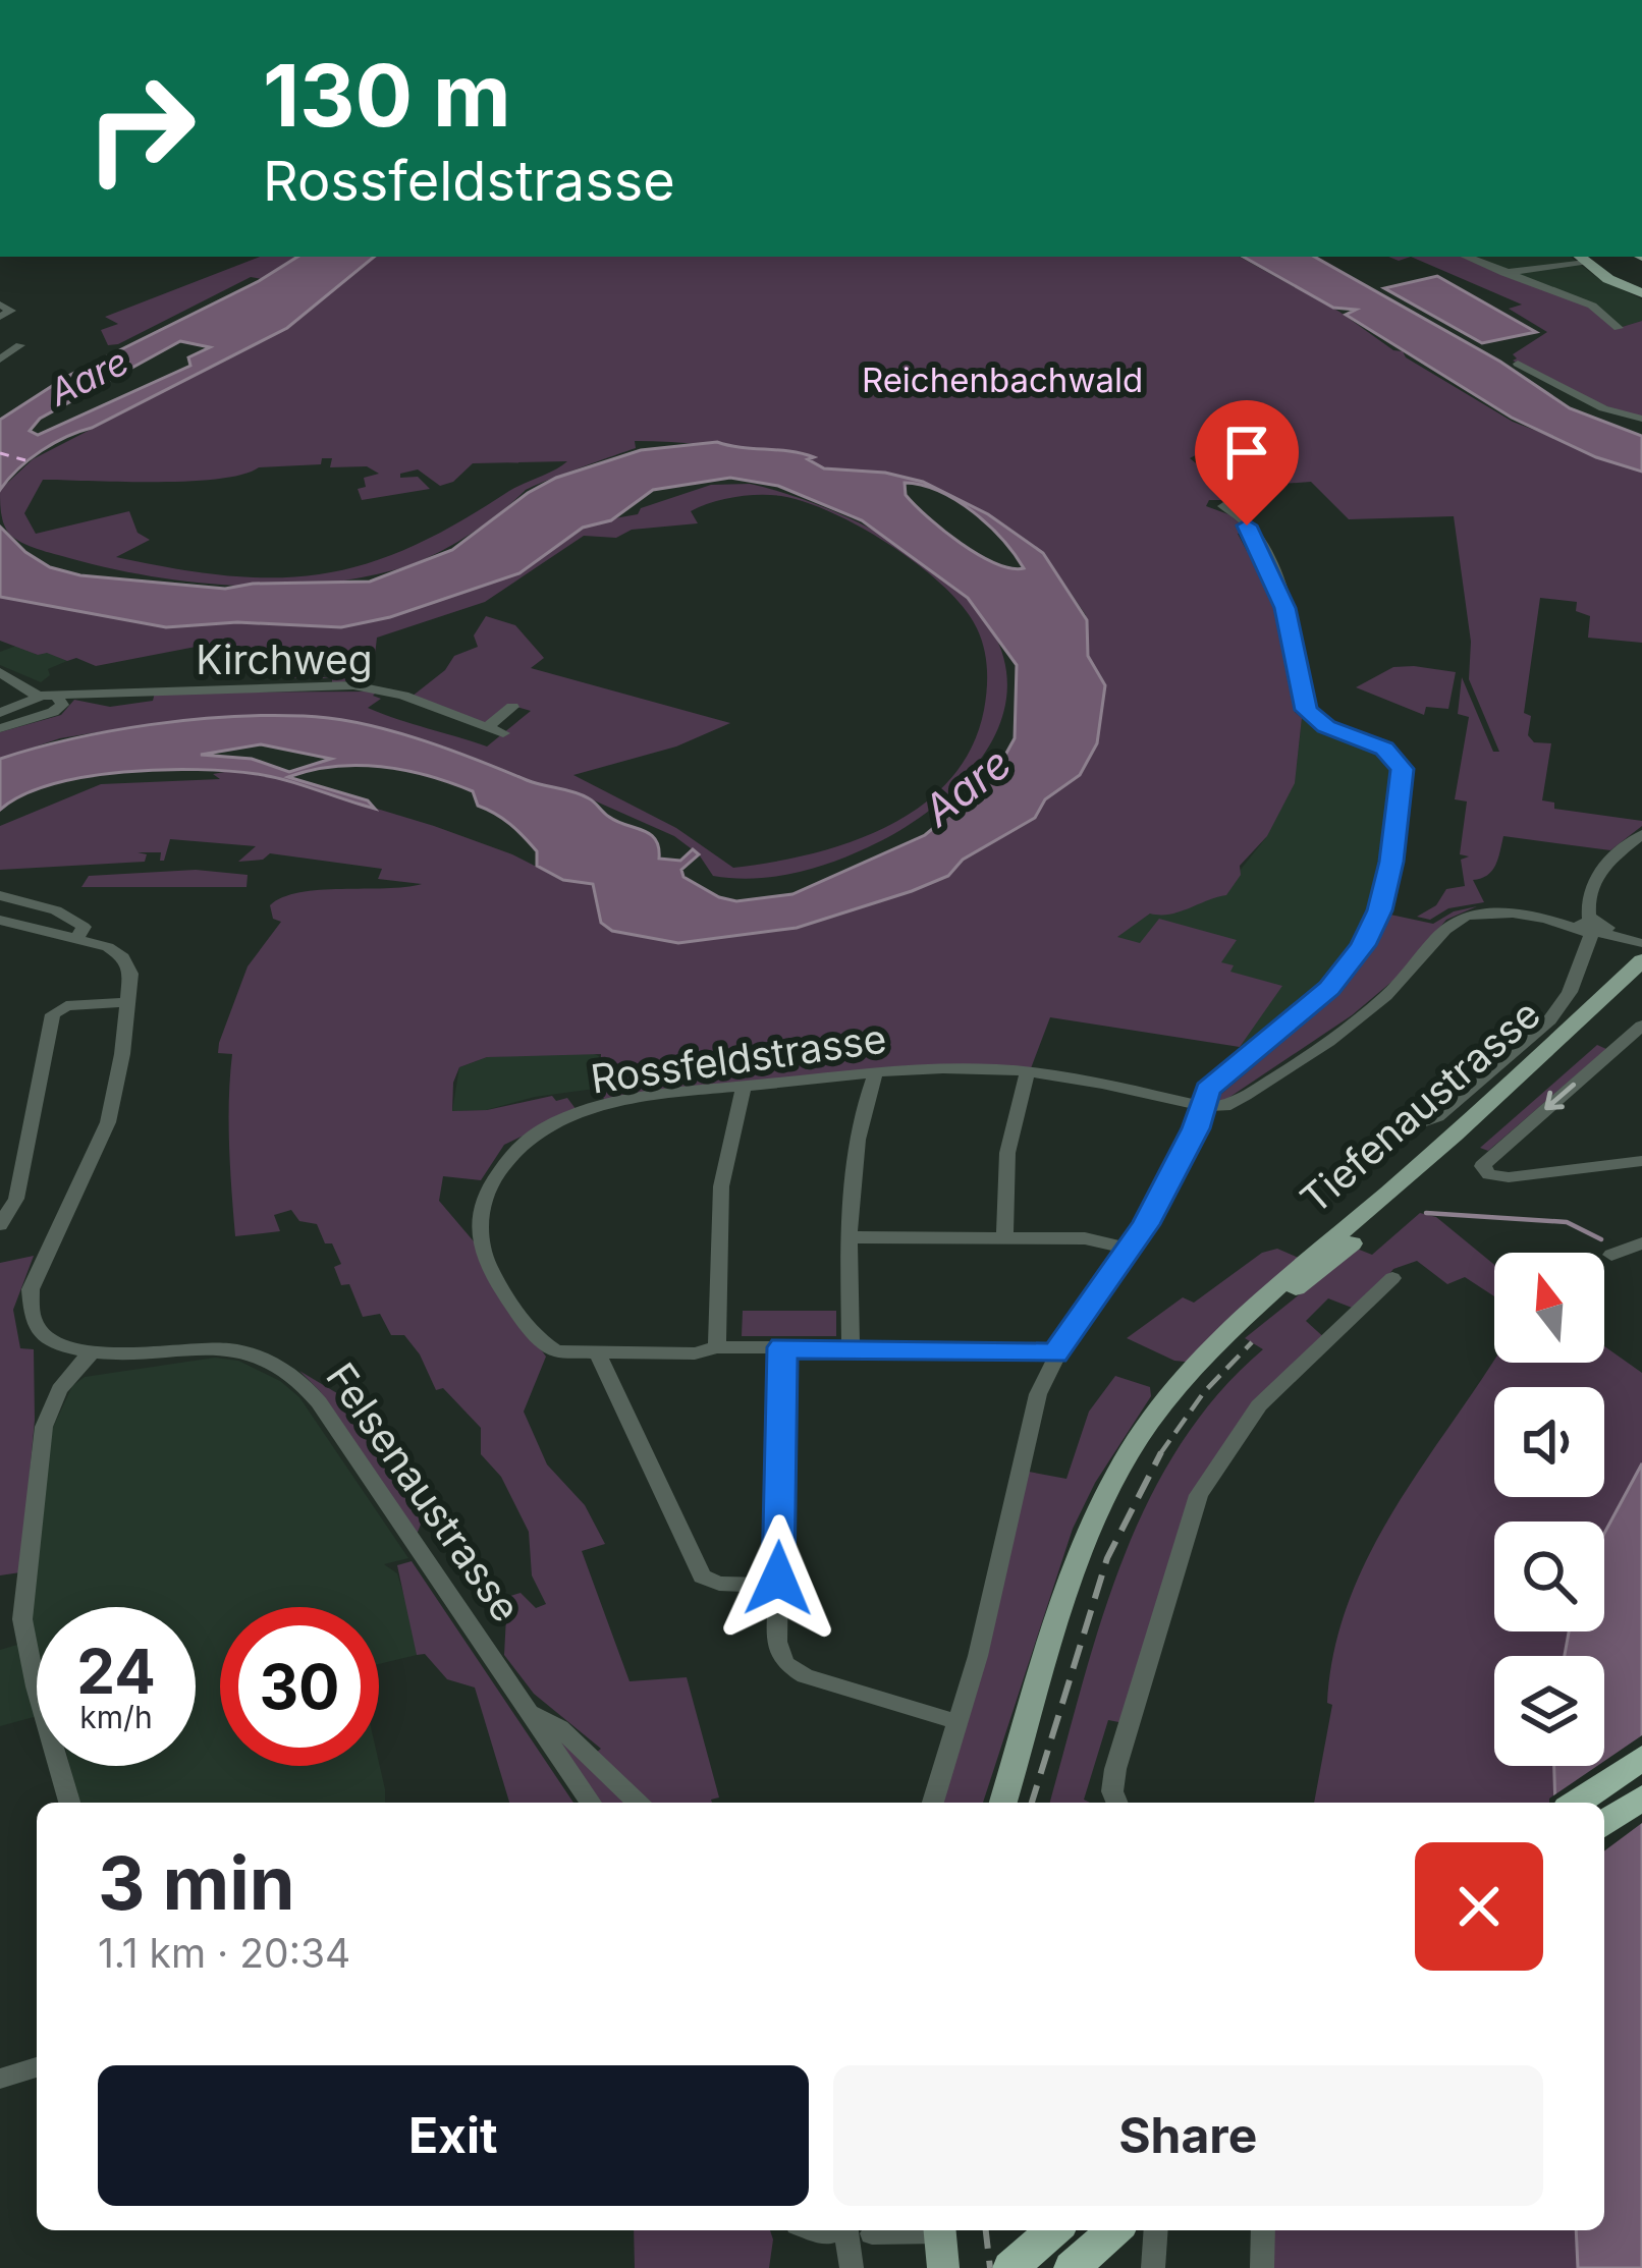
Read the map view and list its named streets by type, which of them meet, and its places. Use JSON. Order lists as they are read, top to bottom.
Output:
{
  "streets": {
    "main road": ["Tiefenaustrasse"],
    "street": ["Kirchweg", "Rossfeldstrasse", "Felsenaustrasse"]
  },
  "water": ["Aare"],
  "parks": ["Reichenbachwald"],
  "north": "top",
  "page": {
    "turn": ["130 m", "Rossfeldstrasse"],
    "speed": "24 km/h",
    "limit": "30",
    "heading": ["3 min", "1.1 km · 20:34"],
    "buttons": ["Exit", "Share"]
  }
}
